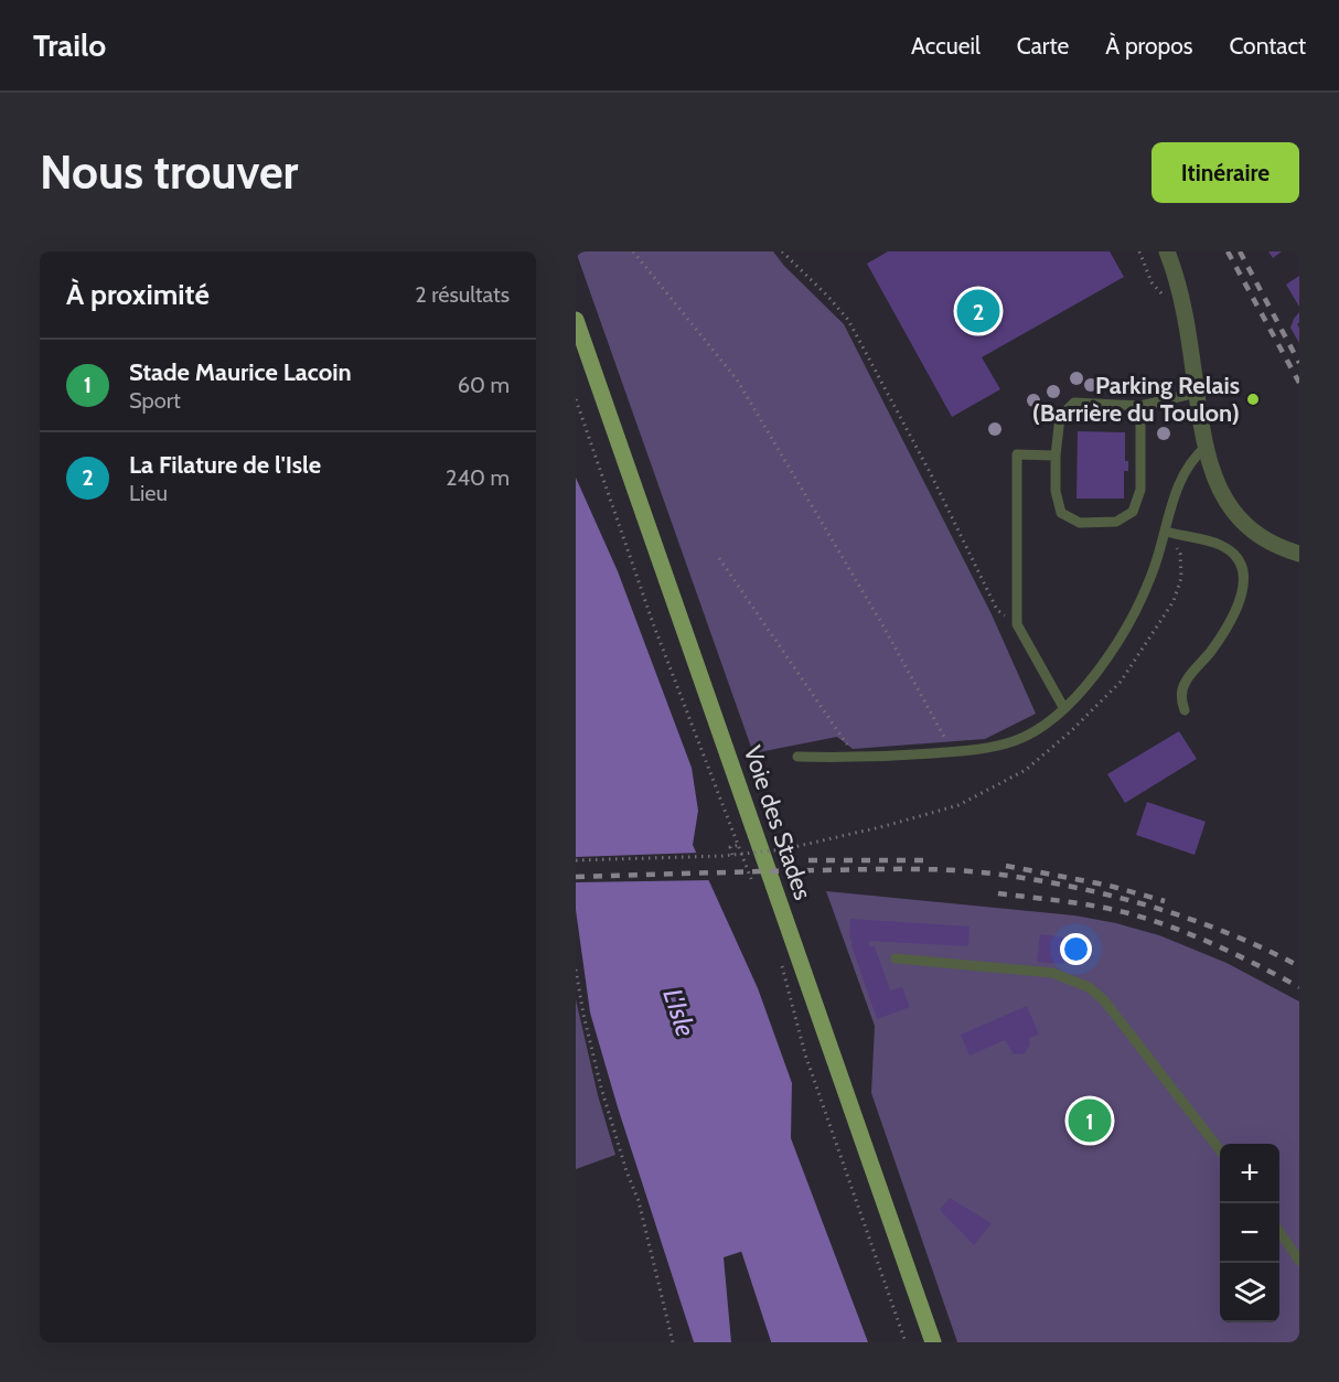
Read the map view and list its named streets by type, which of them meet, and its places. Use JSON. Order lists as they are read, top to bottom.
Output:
{
  "streets": {
    "main road": ["Voie des Stades"]
  },
  "water": ["L'Isle"],
  "places": ["Parking Relais (Barrière du Toulon)"],
  "page": {
    "header": "Trailo",
    "nav": [
      "Accueil",
      "Carte",
      "À propos",
      "Contact"
    ],
    "buttons": "Itinéraire",
    "title": "Nous trouver",
    "heading": ["À proximité", "2 résultats"],
    "pins": ["2", "1"],
    "list": [
      {
        "mark": "1",
        "name": "Stade Maurice Lacoin",
        "note": "Sport",
        "value": "60 m"
      },
      {
        "mark": "2",
        "name": "La Filature de l'Isle",
        "note": "Lieu",
        "value": "240 m"
      }
    ],
    "map_buttons": ["+", "−"]
  }
}
